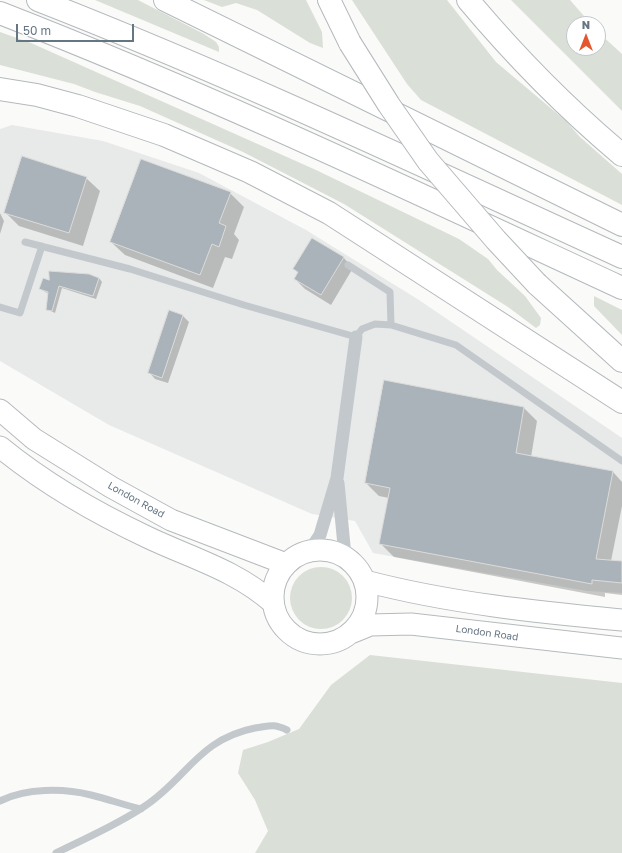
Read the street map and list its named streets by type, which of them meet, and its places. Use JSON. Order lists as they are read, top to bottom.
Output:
{
  "streets": {
    "main road": ["London Road"]
  },
  "scale_bar": "50 m",
  "north": "top"
}
